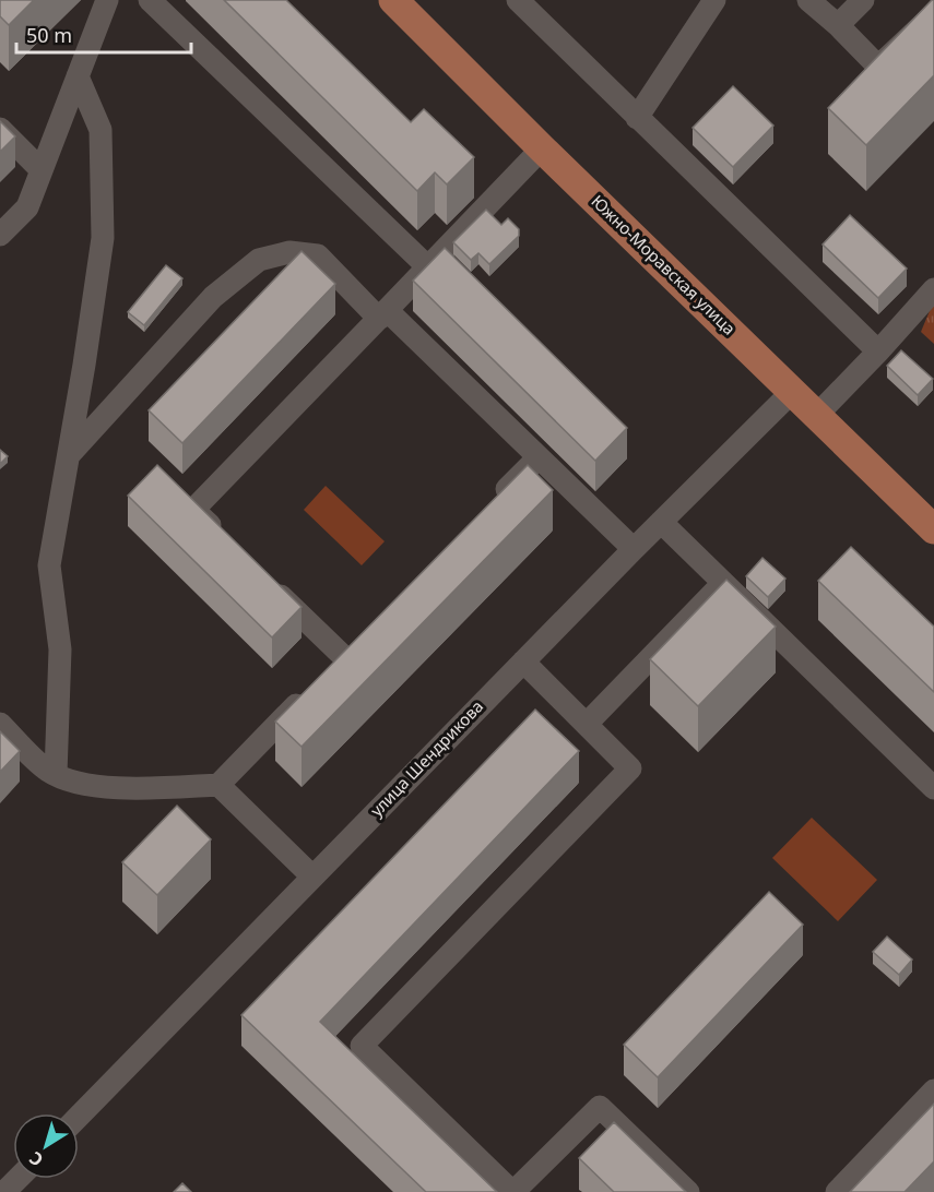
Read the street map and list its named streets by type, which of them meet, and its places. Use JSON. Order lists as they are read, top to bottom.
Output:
{
  "streets": {
    "main road": ["Южно-Моравская улица"],
    "street": ["улица Шендрикова"]
  },
  "crossings": [
    ["Южно-Моравская улица", "улица Шендрикова"]
  ],
  "scale_bar": "50 m",
  "north": "bottom left"
}
